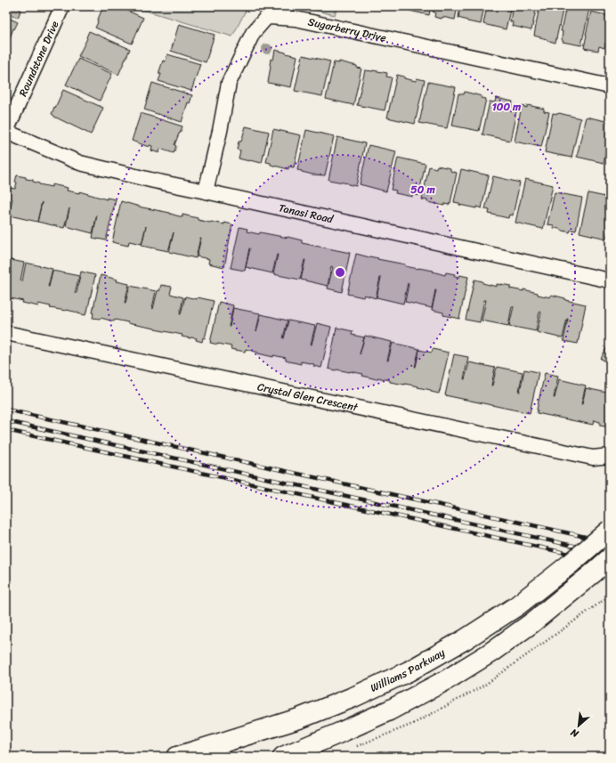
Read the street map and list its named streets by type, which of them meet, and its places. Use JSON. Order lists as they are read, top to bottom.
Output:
{
  "streets": {
    "main road": ["Williams Parkway"],
    "street": [
      "Sugarberry Drive",
      "Roundstone Drive",
      "Tanasi Road",
      "Crystal Glen Crescent"
    ]
  },
  "crossings": [
    ["Sugarberry Drive", "Tanasi Road"],
    ["Roundstone Drive", "Tanasi Road"]
  ],
  "north": "bottom left",
  "rings": ["100 m", "50 m"]
}
